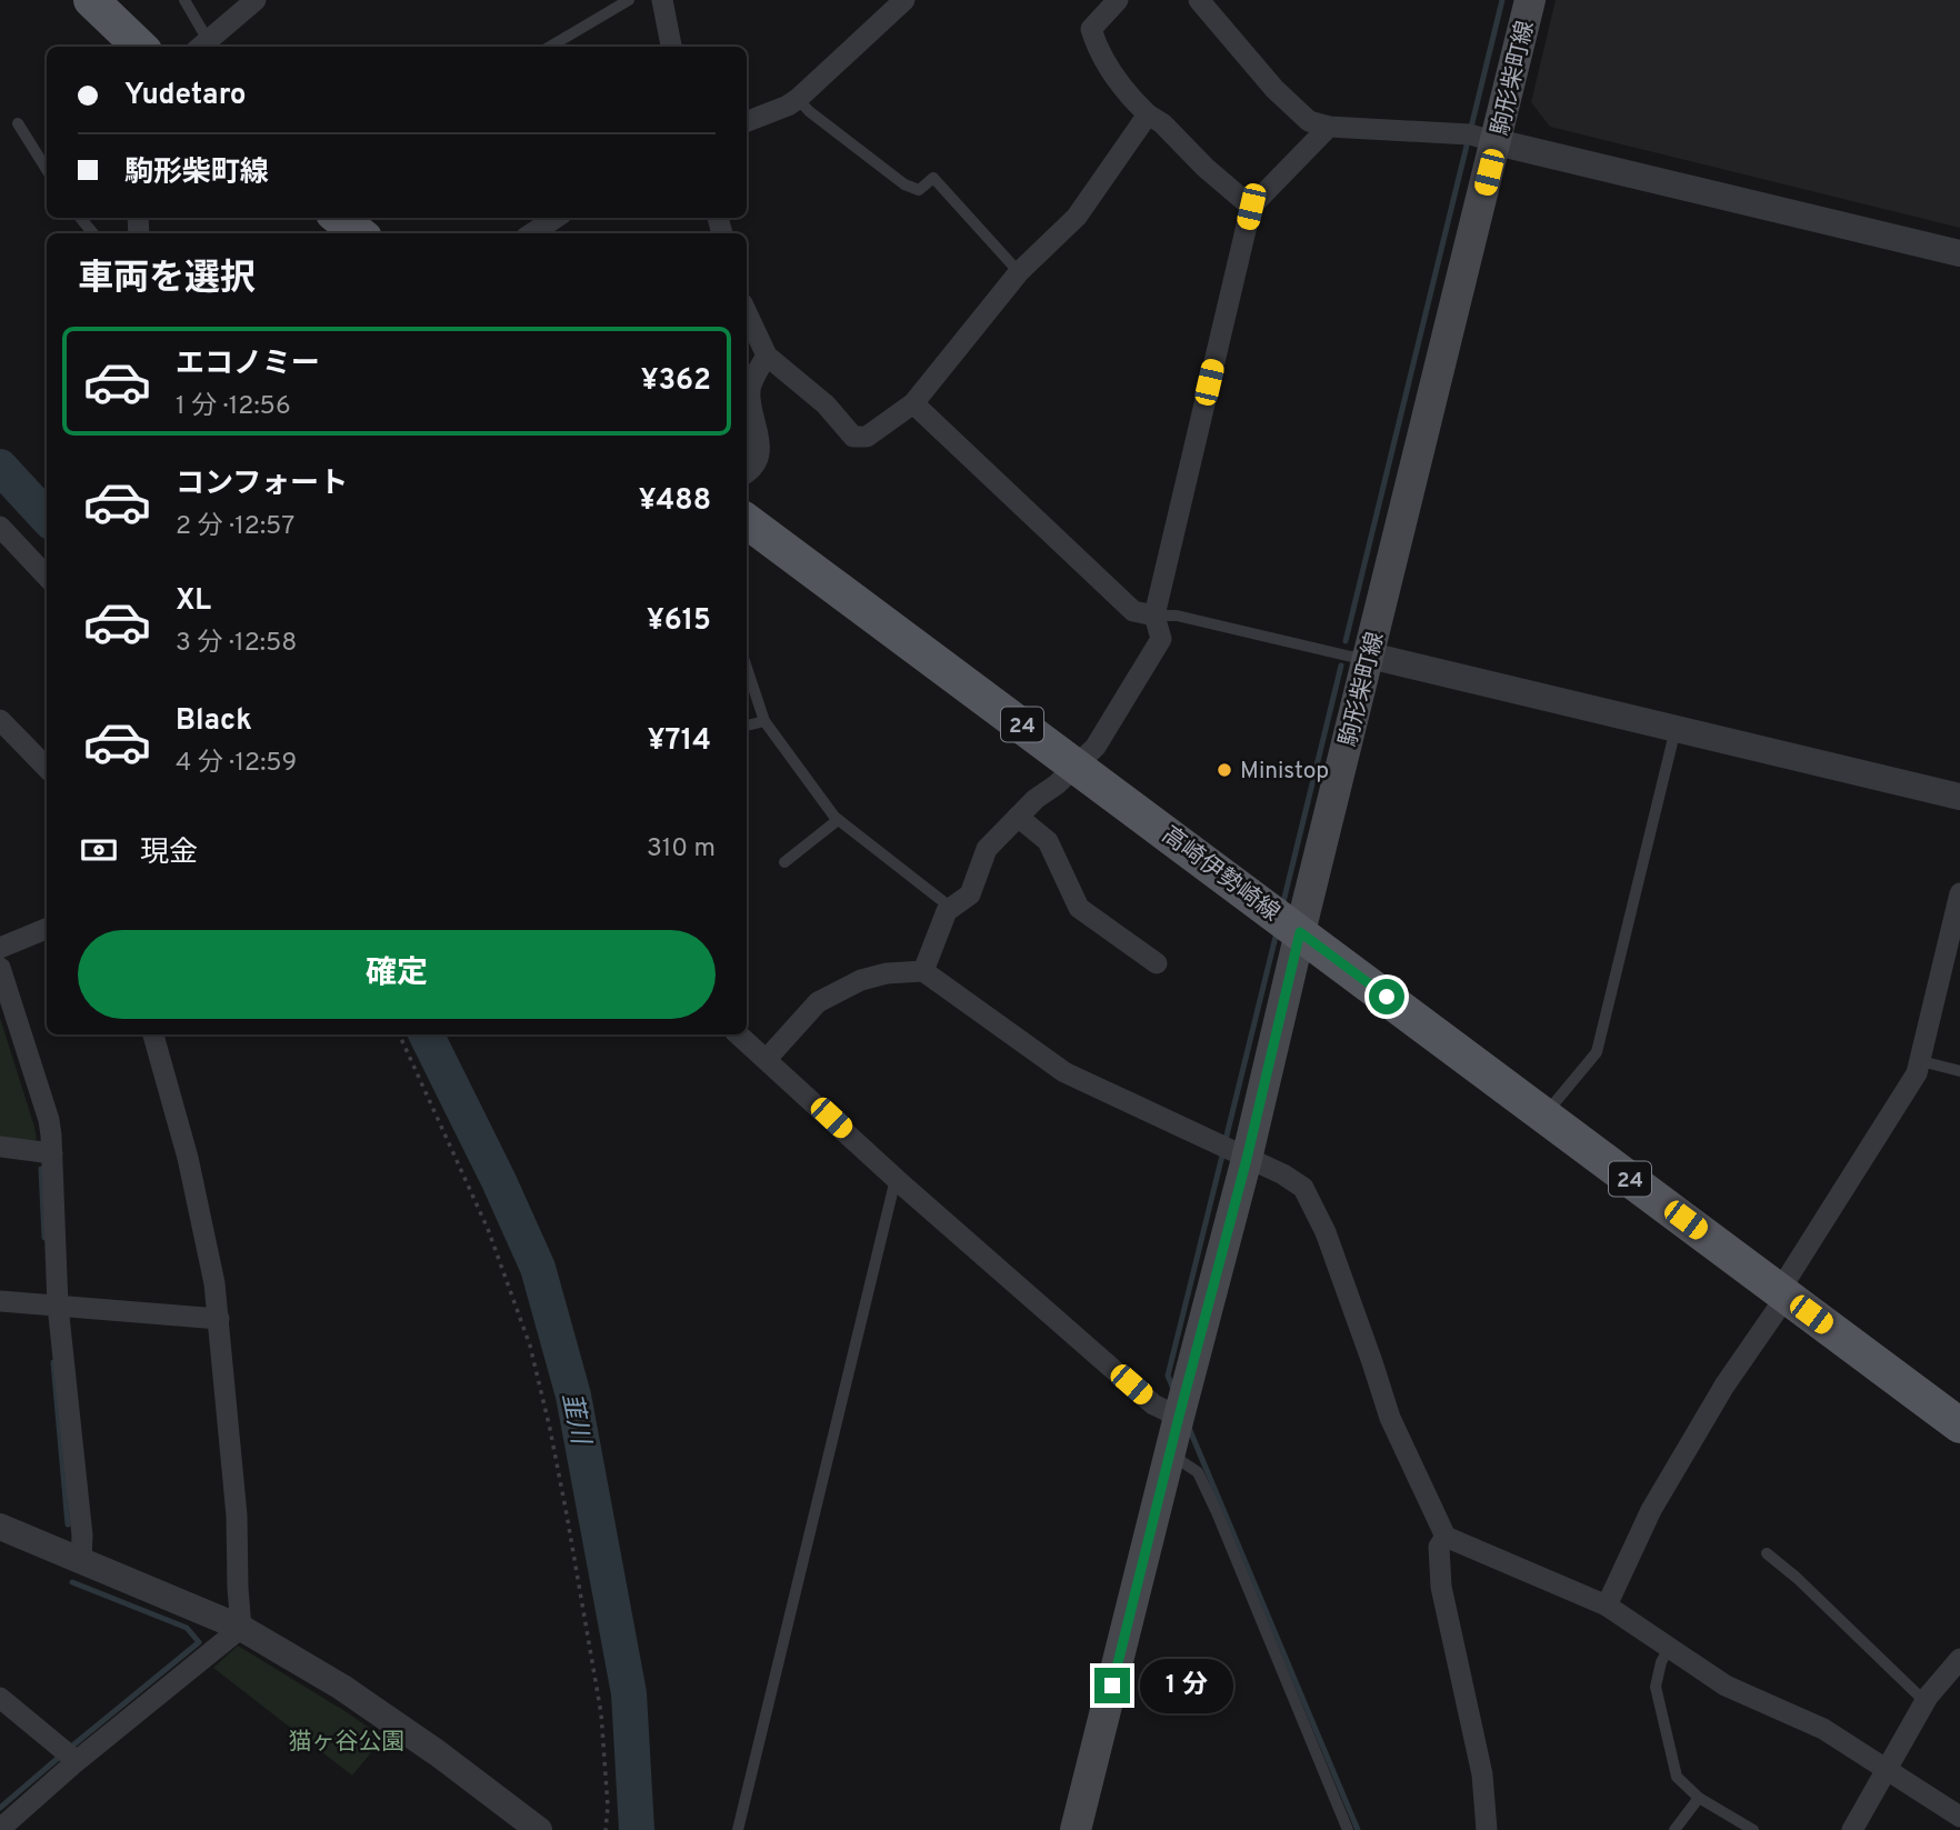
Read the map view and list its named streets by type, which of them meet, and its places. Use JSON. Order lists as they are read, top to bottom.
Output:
{
  "streets": {
    "main road": ["駒形柴町線", "24", "高崎伊勢崎線"]
  },
  "crossings": [
    ["駒形柴町線", "高崎伊勢崎線"]
  ],
  "water": ["韮川"],
  "parks": ["猫ヶ谷公園"],
  "places": ["Ministop"],
  "page": {
    "banner": ["Yudetaro", "駒形柴町線"],
    "heading": "車両を選択",
    "list": [
      {
        "name": "エコノミー",
        "note": "1 分 · 12:56",
        "value": "¥362"
      },
      {
        "name": "コンフォート",
        "note": "2 分 · 12:57",
        "value": "¥488"
      },
      {
        "name": "XL",
        "note": "3 分 · 12:58",
        "value": "¥615"
      },
      {
        "name": "Black",
        "note": "4 分 · 12:59",
        "value": "¥714"
      }
    ],
    "pay": ["現金", "310 m"],
    "buttons": "確定",
    "bubble": "1 分"
  }
}
